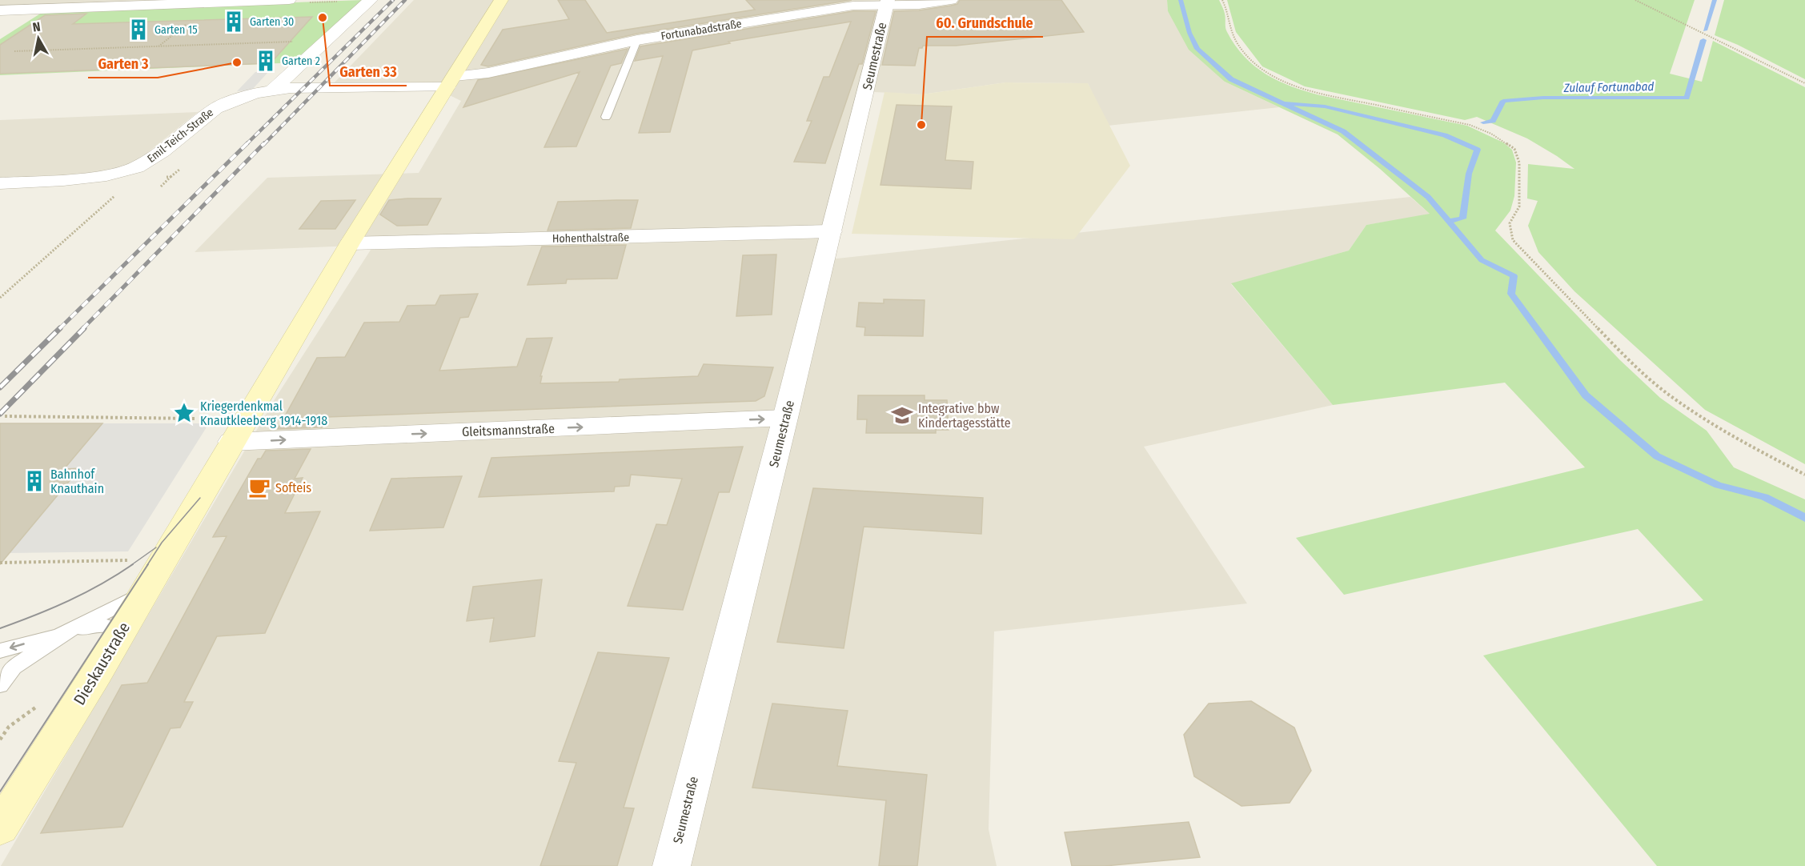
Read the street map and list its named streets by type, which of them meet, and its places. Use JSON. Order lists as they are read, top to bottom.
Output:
{
  "streets": {
    "main road": ["Dieskaustraße"],
    "street": [
      "Fortunabadstraße",
      "Seumestraße",
      "Emil-Teich-Straße",
      "Hohenthalstraße",
      "Gleitsmannstraße"
    ]
  },
  "crossings": [
    ["Fortunabadstraße", "Seumestraße"],
    ["Fortunabadstraße", "Emil-Teich-Straße"],
    ["Fortunabadstraße", "Dieskaustraße"],
    ["Seumestraße", "Hohenthalstraße"],
    ["Seumestraße", "Gleitsmannstraße"],
    ["Emil-Teich-Straße", "Dieskaustraße"],
    ["Hohenthalstraße", "Dieskaustraße"],
    ["Gleitsmannstraße", "Dieskaustraße"]
  ],
  "one_way": ["Gleitsmannstraße"],
  "water": ["Zulauf Fortunabad"],
  "places": {
    "other": ["Garten 33", "Garten 3", "60. Grundschule"],
    "building": [
      "Garten 30",
      "Garten 15",
      "Garten 2",
      "Bahnhof Knauthain"
    ],
    "place": ["Kriegerdenkmal Knautkleeberg 1914-1918"],
    "school or university": ["Integrative bbw Kindertagesstätte"],
    "cafe": ["Softeis"]
  },
  "north": "top"
}
